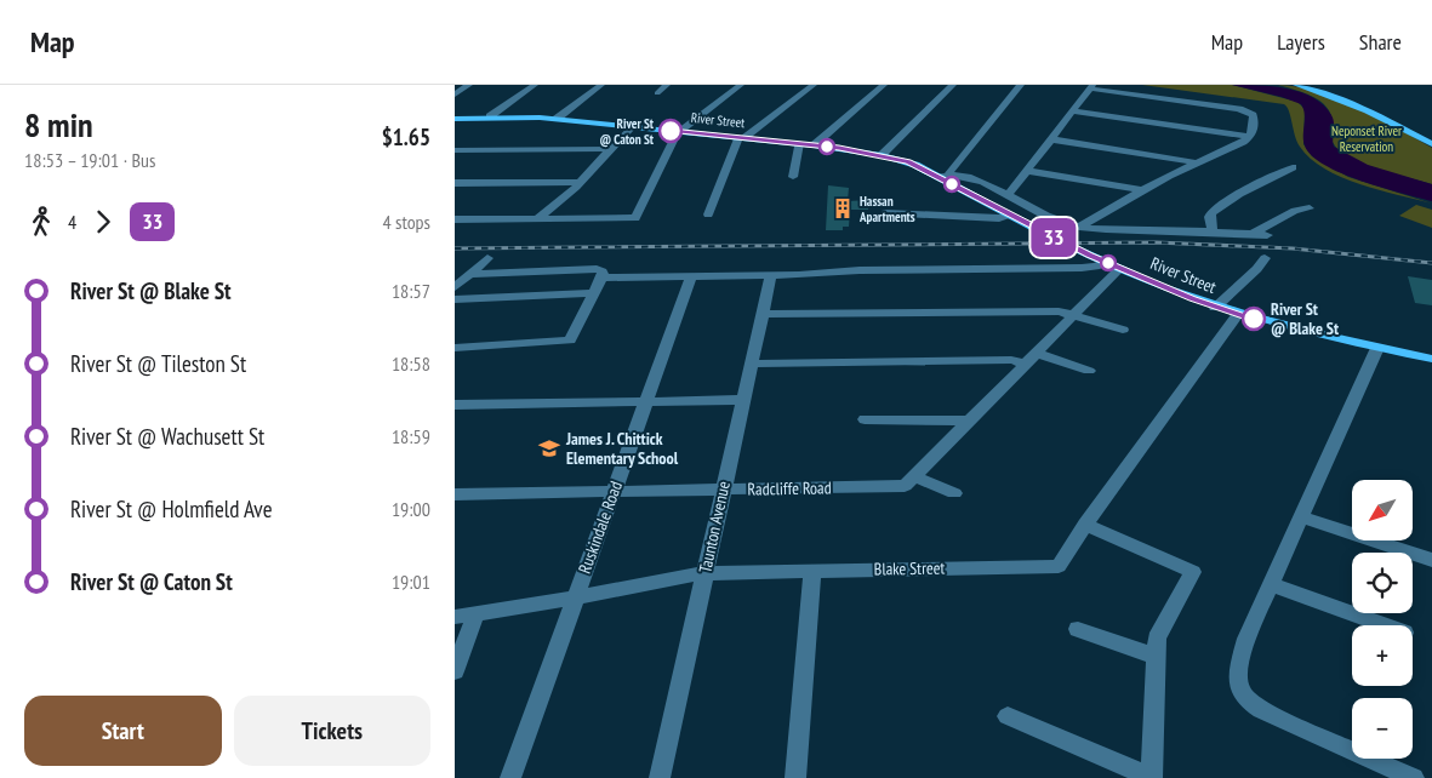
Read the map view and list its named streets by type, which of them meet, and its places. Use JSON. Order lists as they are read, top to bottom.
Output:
{
  "streets": {
    "main road": ["River Street"],
    "street": [
      "Radcliffe Road",
      "Ruskindale Road",
      "Taunton Avenue",
      "Blake Street"
    ]
  },
  "crossings": [
    ["River Street", "Blake Street"],
    ["Radcliffe Road", "Ruskindale Road"],
    ["Radcliffe Road", "Taunton Avenue"],
    ["Ruskindale Road", "Blake Street"],
    ["Taunton Avenue", "Blake Street"]
  ],
  "parks": ["Neponset River Reservation"],
  "places": {
    "other": ["River St @ Caton St", "River St @ Blake St"],
    "building": ["Hassan Apartments"],
    "school or university": ["James J. Chittick Elementary School"]
  },
  "lines": ["bus line 33"],
  "north": "bottom left",
  "page": {
    "header": "Map",
    "nav": ["Map", "Layers", "Share"],
    "heading": ["8 min", "18:53 – 19:01 · Bus", "$1.65"],
    "on_map": "33",
    "legs": ["4", "33", "4 stops"],
    "list": [
      {
        "name": "River St @ Blake St",
        "value": "18:57"
      },
      {
        "name": "River St @ Tileston St",
        "value": "18:58"
      },
      {
        "name": "River St @ Wachusett St",
        "value": "18:59"
      },
      {
        "name": "River St @ Holmfield Ave",
        "value": "19:00"
      },
      {
        "name": "River St @ Caton St",
        "value": "19:01"
      }
    ],
    "map_buttons": ["+", "−"],
    "buttons": ["Start", "Tickets"]
  }
}
